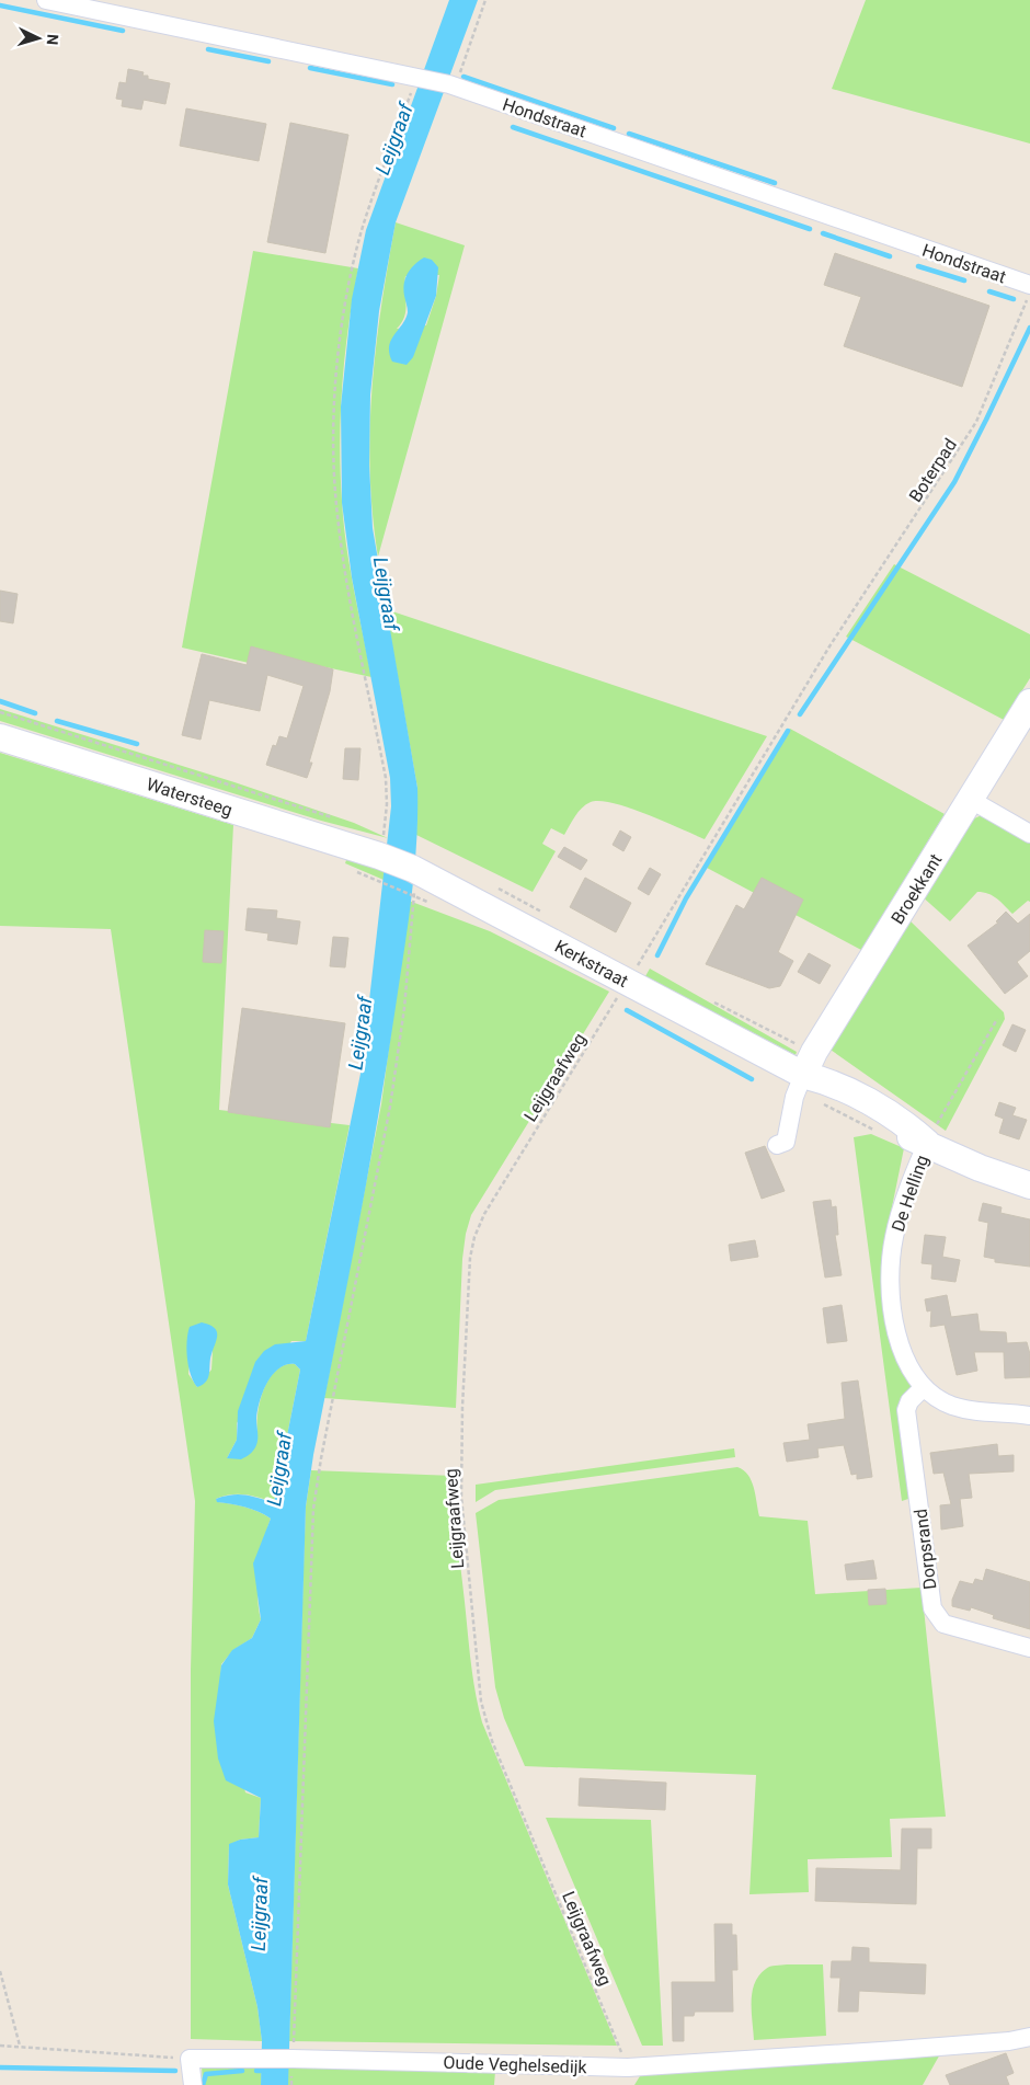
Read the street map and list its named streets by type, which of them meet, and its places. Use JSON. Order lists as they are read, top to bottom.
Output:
{
  "streets": {
    "street": [
      "Hondstraat",
      "Watersteeg",
      "Broekkant",
      "Kerkstraat",
      "De Helling",
      "Dorpsrand",
      "Oude Veghelsedijk"
    ],
    "path": ["Boterpad", "Leijgraafweg"]
  },
  "crossings": [
    ["Boterpad", "Kerkstraat"],
    ["Boterpad", "Leijgraafweg"],
    ["Watersteeg", "Kerkstraat"],
    ["Broekkant", "Kerkstraat"],
    ["Kerkstraat", "Leijgraafweg"],
    ["Kerkstraat", "De Helling"],
    ["Leijgraafweg", "Oude Veghelsedijk"],
    ["De Helling", "Dorpsrand"]
  ],
  "water": ["Leijgraaf"],
  "north": "right"
}
